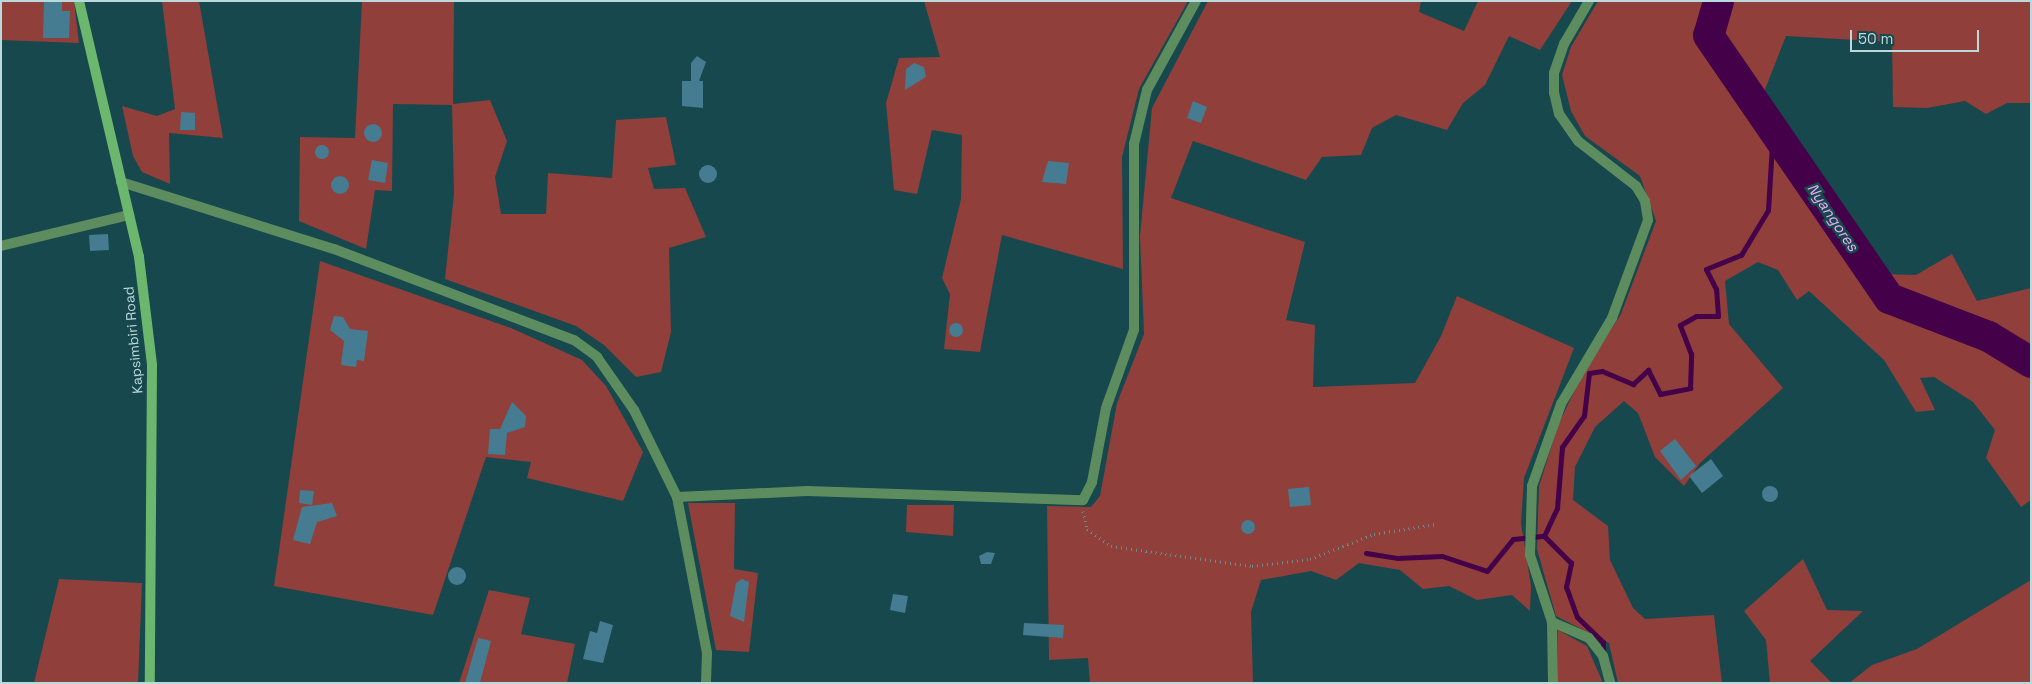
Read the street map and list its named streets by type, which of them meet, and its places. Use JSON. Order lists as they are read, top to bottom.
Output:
{
  "streets": {
    "street": ["Kapsimbiri Road"]
  },
  "water": ["Nyangores"],
  "scale_bar": "50 m"
}
